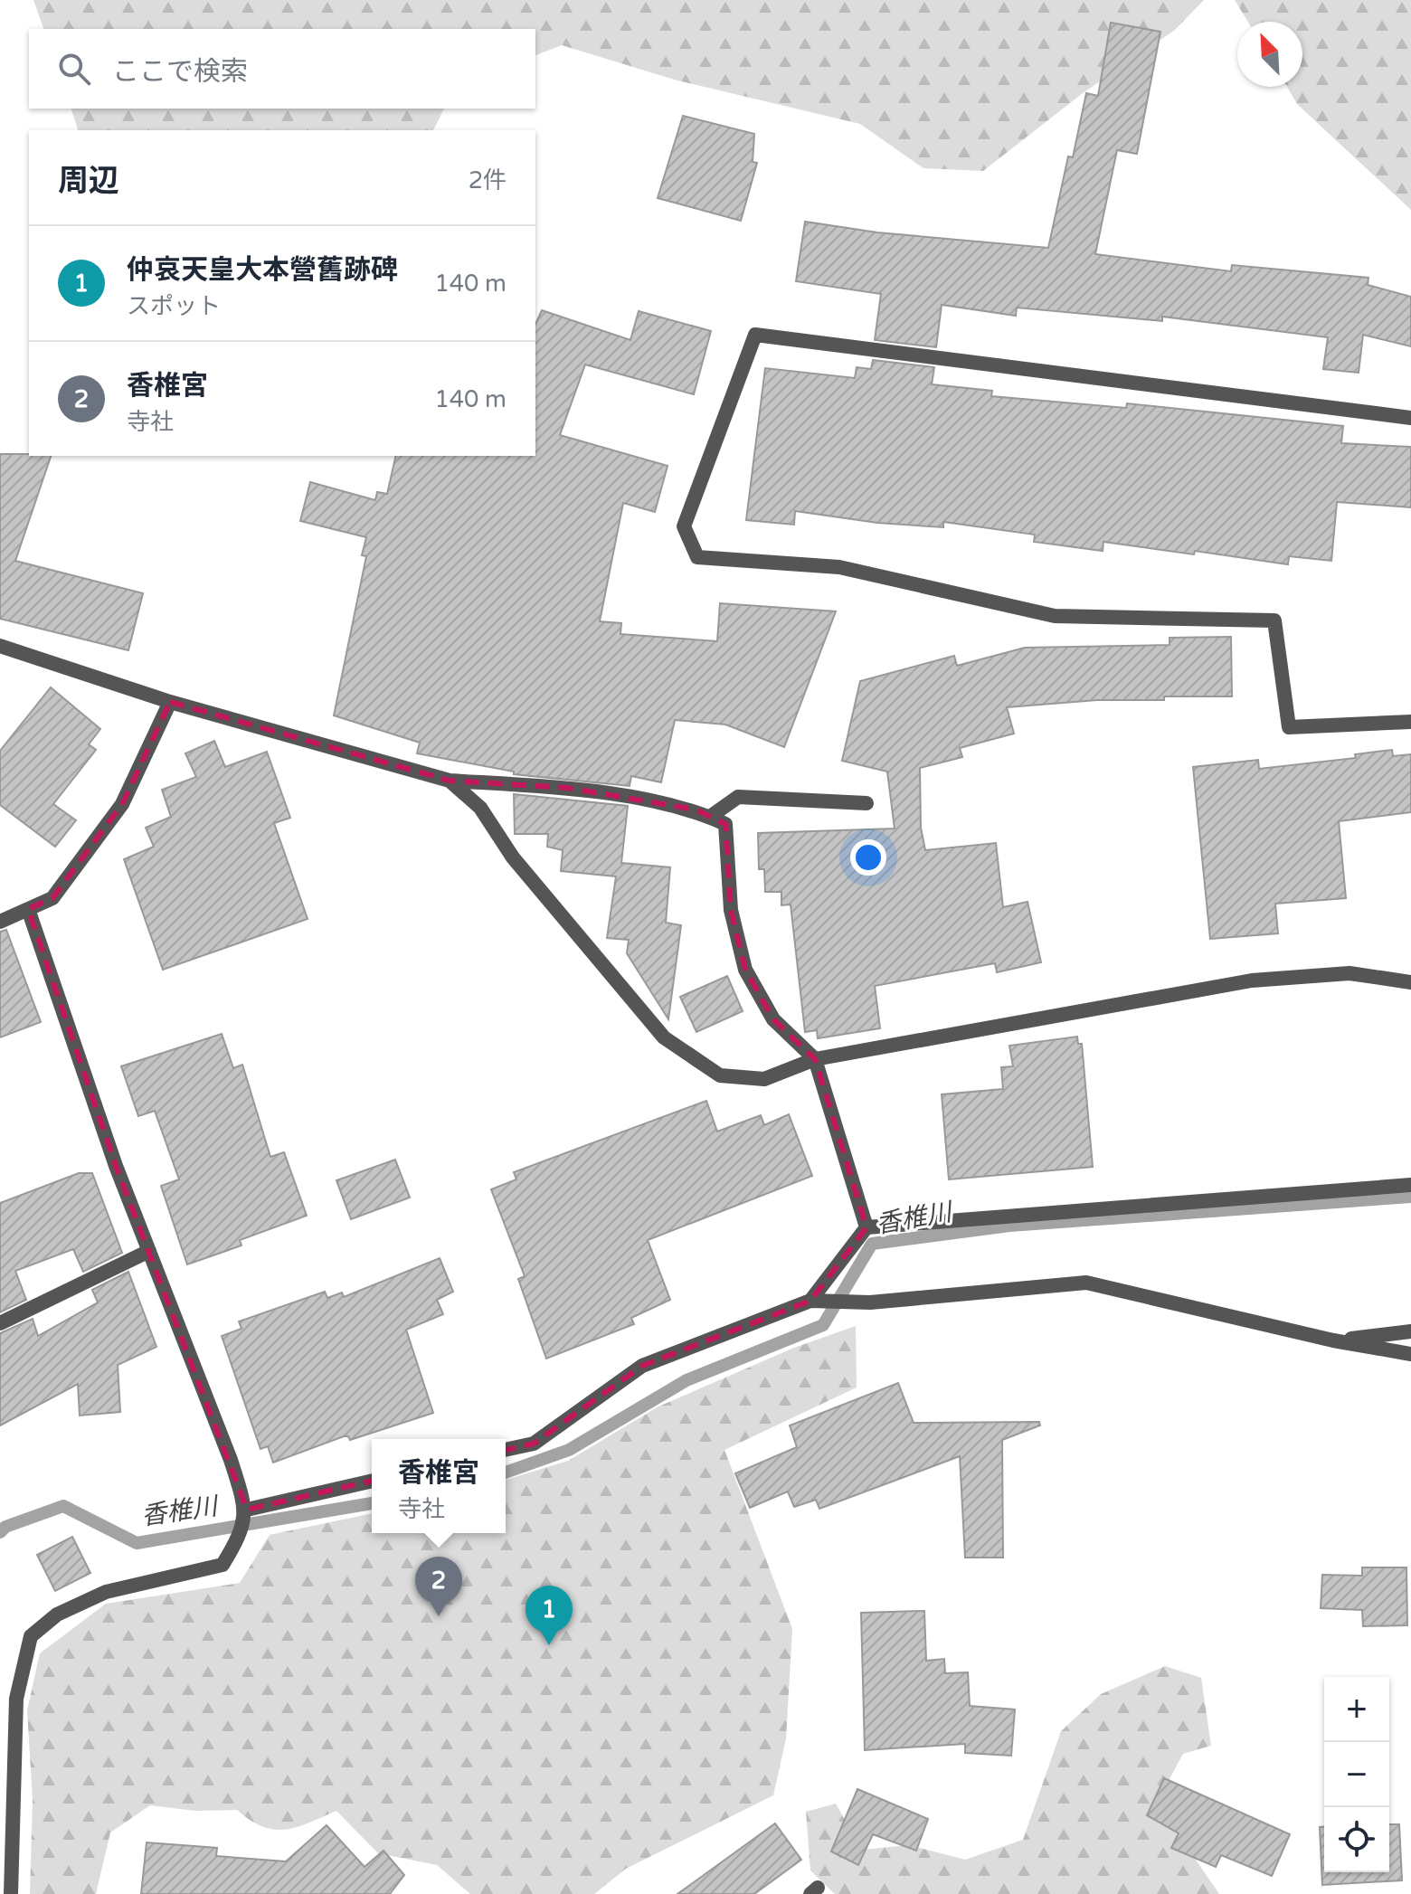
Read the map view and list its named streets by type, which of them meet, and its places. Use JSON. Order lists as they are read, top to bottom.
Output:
{
  "water": ["香椎川"],
  "north": "top left",
  "page": {
    "search": "ここで検索",
    "heading": ["周辺", "2件"],
    "list": [
      {
        "mark": "1",
        "name": "仲哀天皇大本營舊跡碑",
        "note": "スポット",
        "value": "140 m"
      },
      {
        "mark": "2",
        "name": "香椎宮",
        "note": "寺社",
        "value": "140 m"
      }
    ],
    "popup": ["香椎宮", "寺社"],
    "pins": ["2", "1"],
    "map_buttons": ["+", "−"]
  }
}
